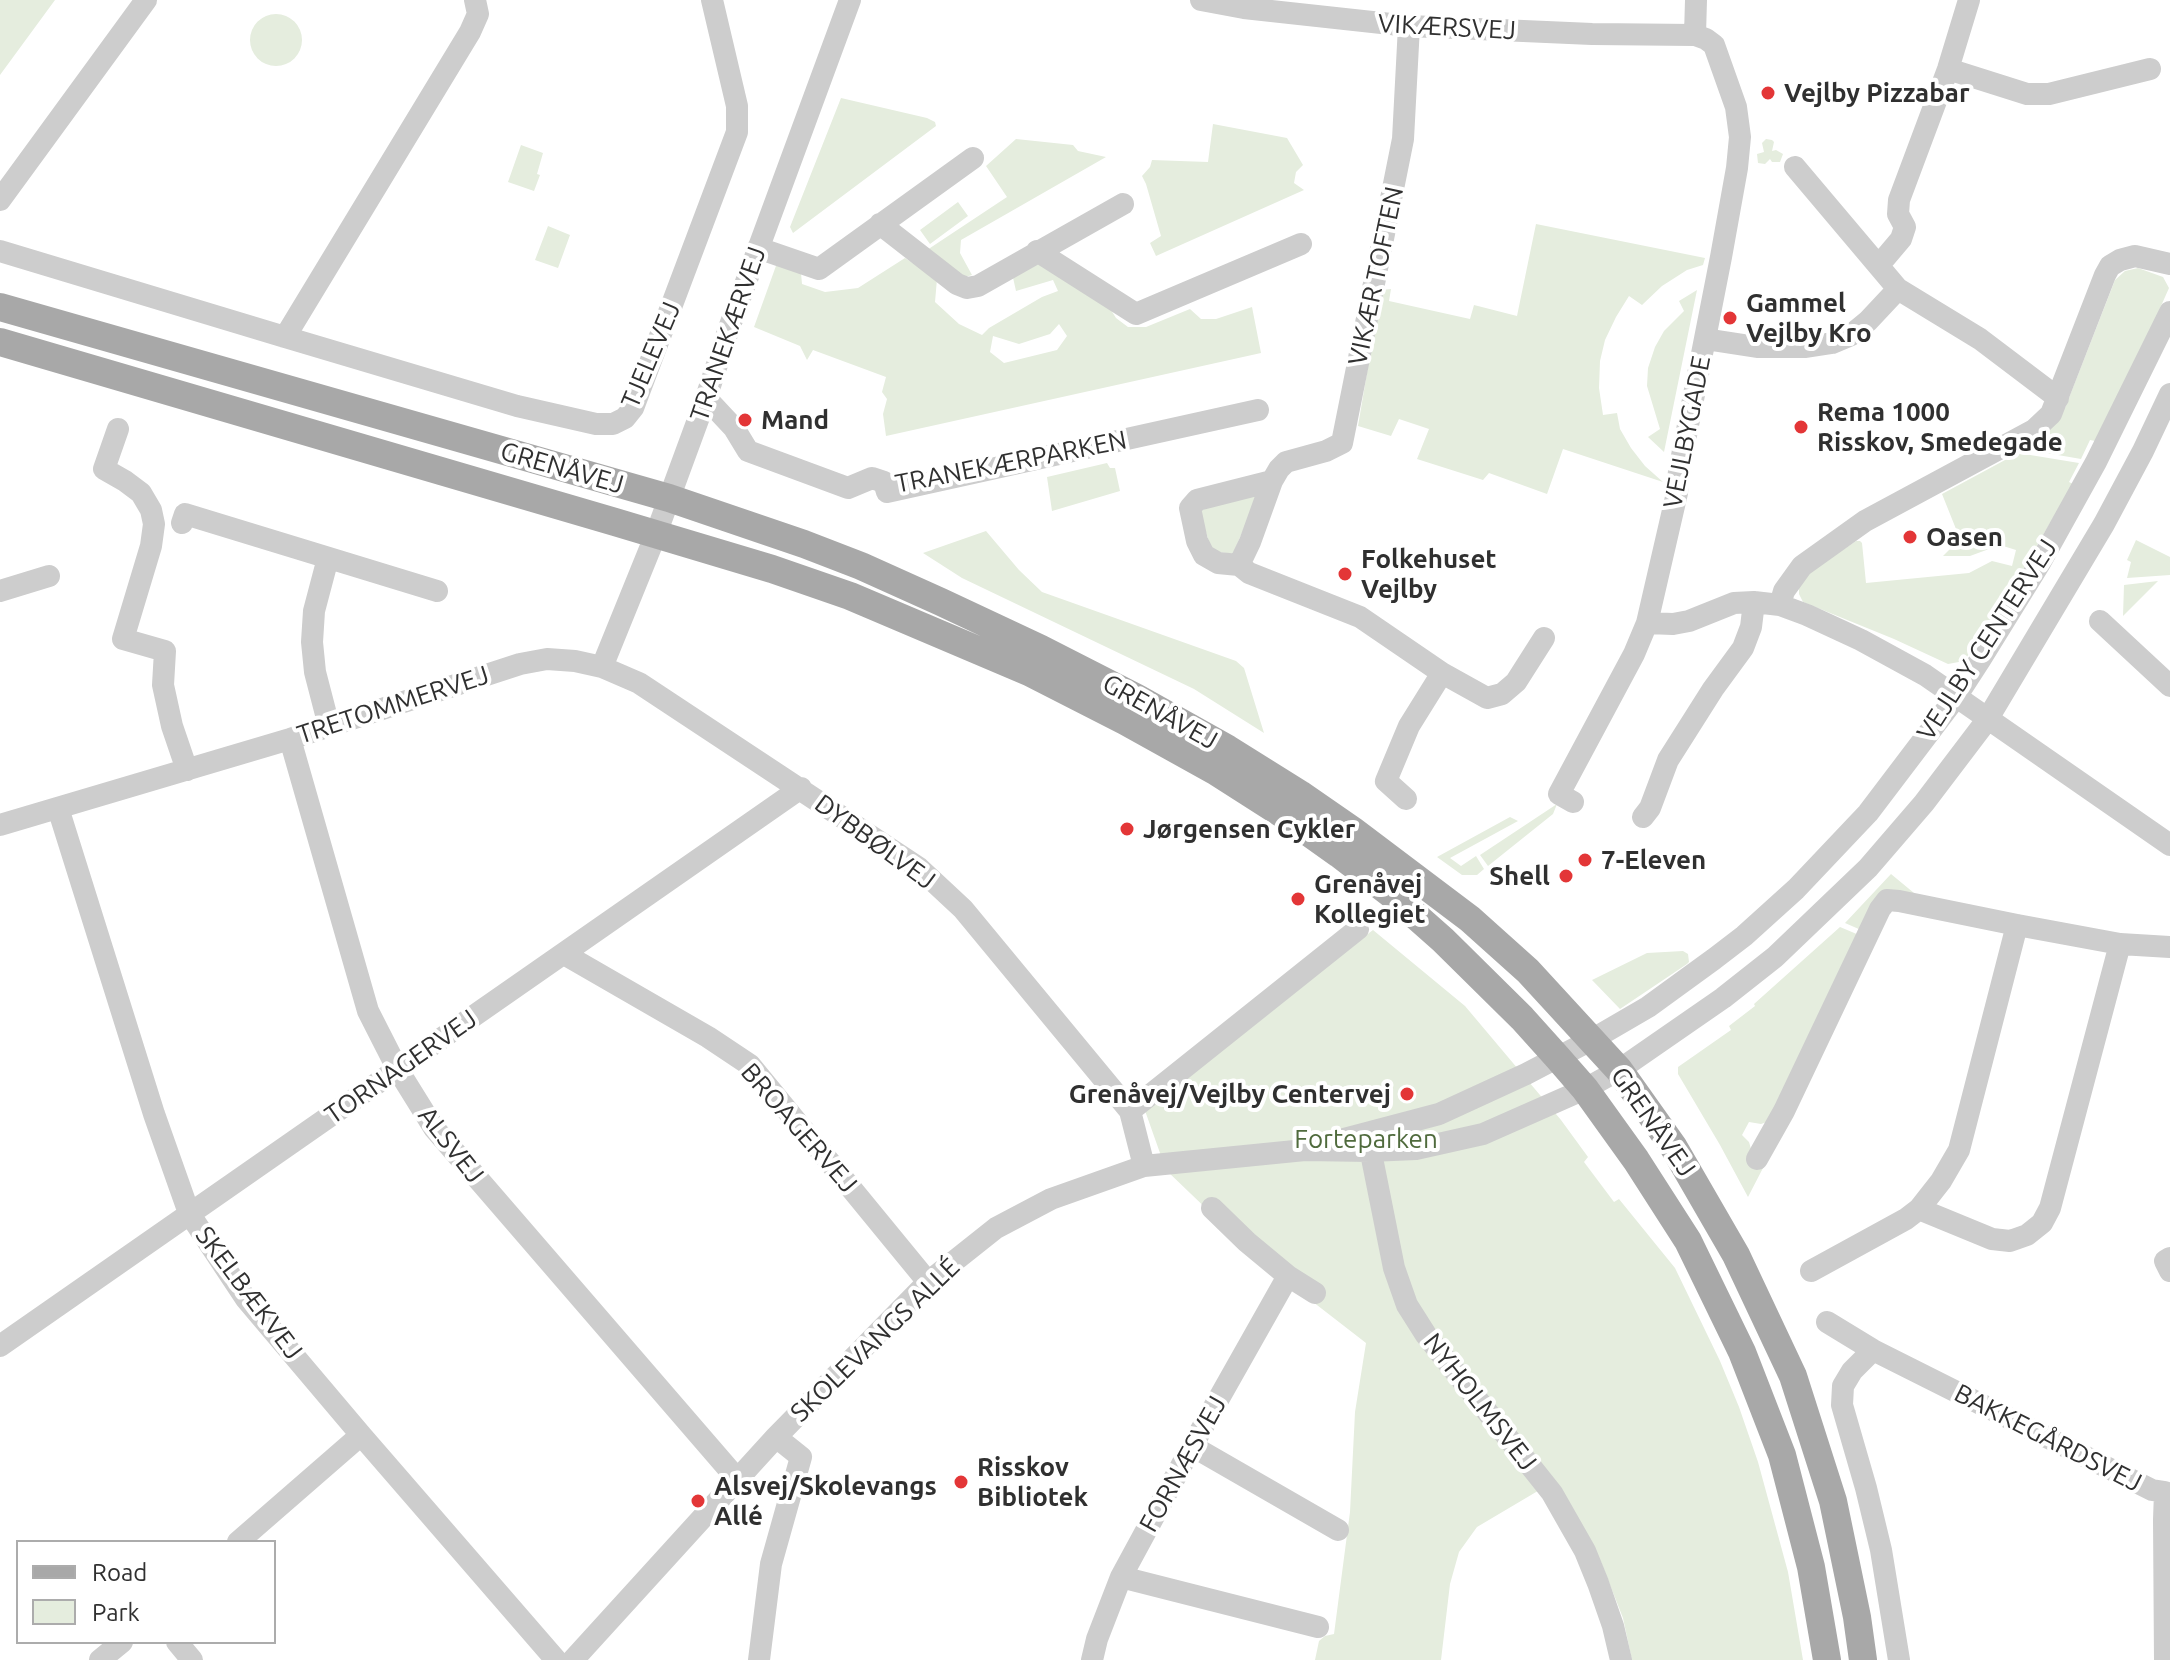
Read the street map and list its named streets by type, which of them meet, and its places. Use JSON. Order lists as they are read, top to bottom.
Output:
{
  "streets": {
    "main road": ["GRENÅVEJ"],
    "street": [
      "VIKÆRSVEJ",
      "VIKÆR TOFTEN",
      "TRANEKÆRVEJ",
      "TJELEVEJ",
      "VEJLBYGADE",
      "TRANEKÆRPARKEN",
      "VEJLBY CENTERVEJ",
      "TRETOMMERVEJ",
      "DYBBØLVEJ",
      "TORNAGERVEJ",
      "BROAGERVEJ",
      "ALSVEJ",
      "SKELBÆKVEJ",
      "SKOLEVANGS ALLÉ",
      "NYHOLMSVEJ",
      "BAKKEGÅRDSVEJ",
      "FORNÆSVEJ"
    ]
  },
  "crossings": [
    ["VIKÆRSVEJ", "VIKÆR TOFTEN"],
    ["VIKÆRSVEJ", "VEJLBYGADE"],
    ["TRANEKÆRVEJ", "TRANEKÆRPARKEN"],
    ["TRANEKÆRVEJ", "GRENÅVEJ"],
    ["TRANEKÆRVEJ", "TRETOMMERVEJ"],
    ["TRANEKÆRVEJ", "DYBBØLVEJ"],
    ["GRENÅVEJ", "VEJLBY CENTERVEJ"],
    ["GRENÅVEJ", "SKOLEVANGS ALLÉ"],
    ["VEJLBY CENTERVEJ", "SKOLEVANGS ALLÉ"],
    ["TRETOMMERVEJ", "DYBBØLVEJ"],
    ["TRETOMMERVEJ", "ALSVEJ"],
    ["TRETOMMERVEJ", "SKELBÆKVEJ"],
    ["DYBBØLVEJ", "TORNAGERVEJ"],
    ["DYBBØLVEJ", "SKOLEVANGS ALLÉ"],
    ["TORNAGERVEJ", "BROAGERVEJ"],
    ["TORNAGERVEJ", "ALSVEJ"],
    ["TORNAGERVEJ", "SKELBÆKVEJ"],
    ["BROAGERVEJ", "SKOLEVANGS ALLÉ"],
    ["ALSVEJ", "SKOLEVANGS ALLÉ"],
    ["SKOLEVANGS ALLÉ", "NYHOLMSVEJ"]
  ],
  "parks": ["Forteparken"],
  "places": [
    "Vejlby Pizzabar",
    "Gammel Vejlby Kro",
    "Mand",
    "Rema 1000 Risskov, Smedegade",
    "Oasen",
    "Folkehuset Vejlby",
    "Jørgensen Cykler",
    "7-Eleven",
    "Shell",
    "Grenåvej Kollegiet",
    "Grenåvej/Vejlby Centervej",
    "Risskov Bibliotek",
    "Alsvej/Skolevangs Allé"
  ],
  "legend": ["Road", "Park"]
}
